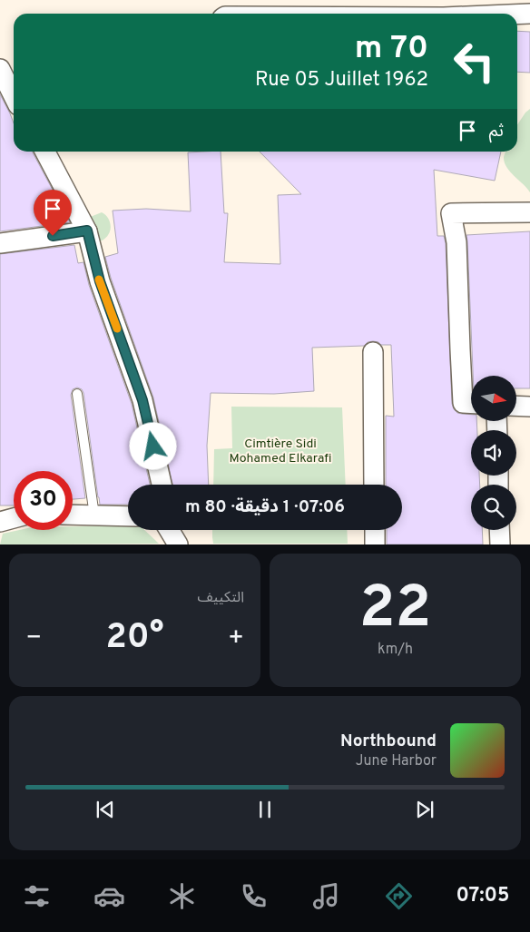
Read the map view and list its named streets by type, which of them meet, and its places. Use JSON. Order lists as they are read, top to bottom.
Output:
{
  "parks": ["Cimtière Sidi Mohamed Elkarafi"],
  "north": "right",
  "page": {
    "turn": ["70 m", "Rue 05 Juillet 1962"],
    "then": "ثم",
    "limit": "30",
    "trip": "07:06 · 1 دقيقة · 80 m",
    "tile": [
      ["22", "km/h"],
      "التكييف"
    ],
    "heat": ["−", "20°", "+"],
    "song": ["Northbound", "June Harbor"],
    "tabs": "07:05"
  }
}
